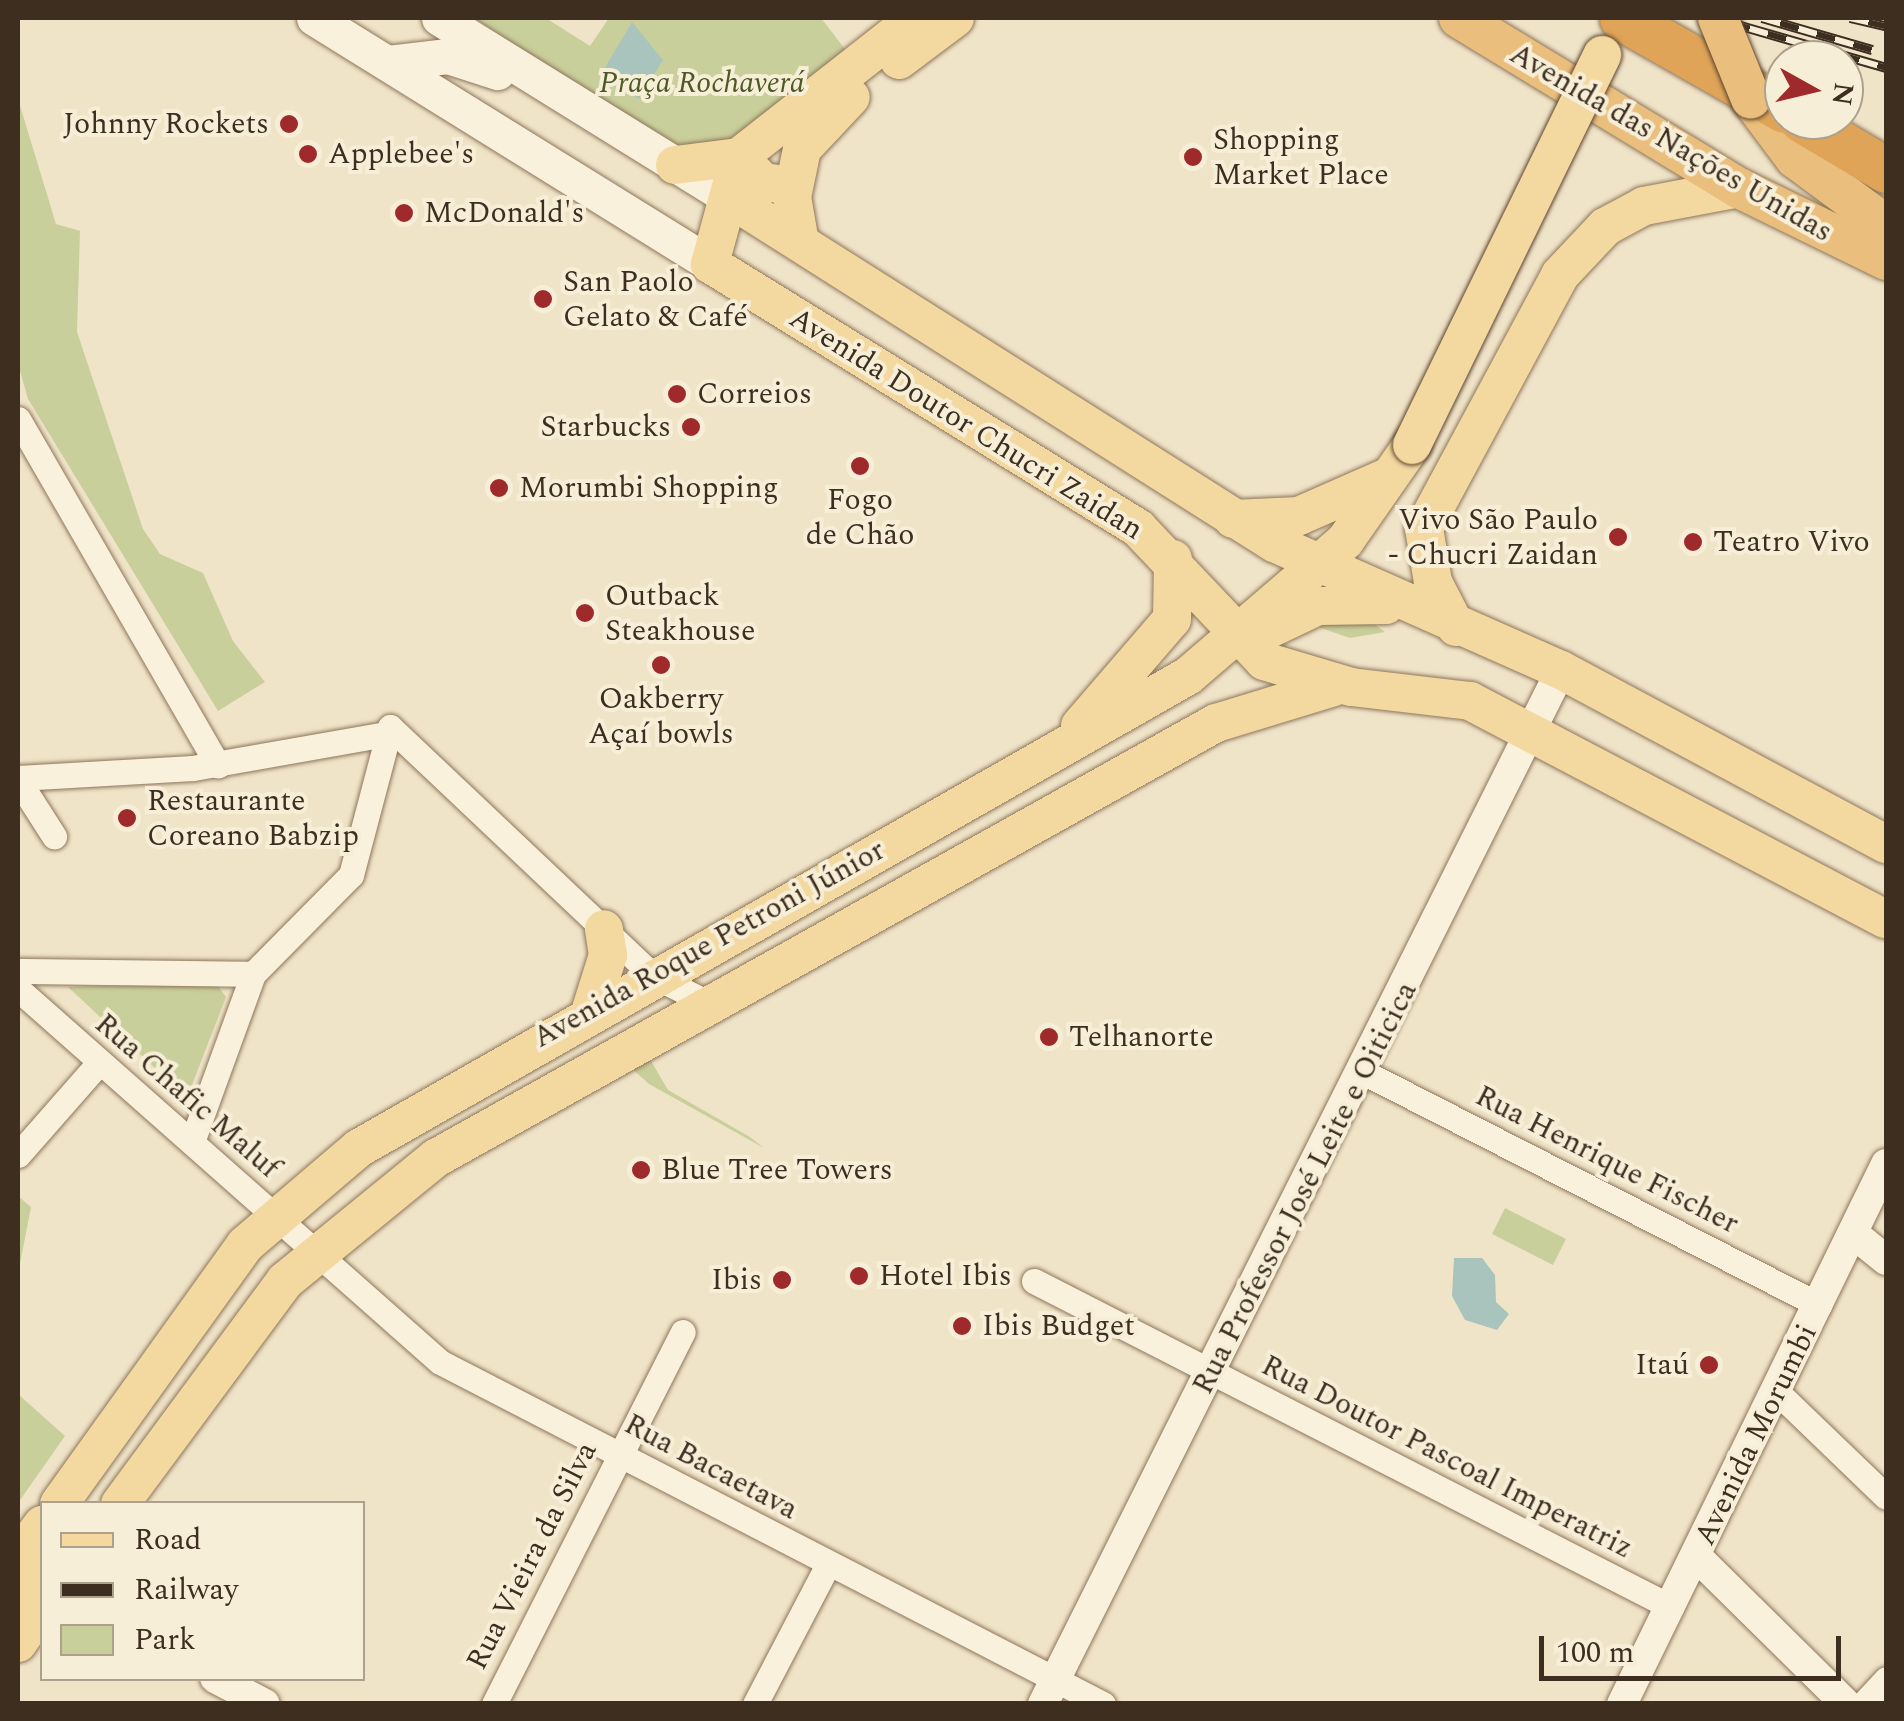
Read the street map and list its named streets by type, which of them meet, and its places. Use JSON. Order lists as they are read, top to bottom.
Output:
{
  "streets": {
    "highway": ["Avenida das Nações Unidas"],
    "main road": ["Avenida Doutor Chucri Zaidan", "Avenida Roque Petroni Júnior"],
    "street": [
      "Rua Chafic Maluf",
      "Rua Henrique Fischer",
      "Rua Professor José Leite e Oiticica",
      "Avenida Morumbi",
      "Rua Doutor Pascoal Imperatriz",
      "Rua Bacaetava",
      "Rua Vieira da Silva"
    ]
  },
  "crossings": [
    ["Avenida Doutor Chucri Zaidan", "Avenida Roque Petroni Júnior"],
    ["Avenida Doutor Chucri Zaidan", "Rua Professor José Leite e Oiticica"],
    ["Avenida Roque Petroni Júnior", "Rua Chafic Maluf"],
    ["Avenida Roque Petroni Júnior", "Rua Bacaetava"],
    ["Rua Chafic Maluf", "Rua Bacaetava"],
    ["Rua Henrique Fischer", "Rua Professor José Leite e Oiticica"],
    ["Rua Henrique Fischer", "Avenida Morumbi"],
    ["Rua Professor José Leite e Oiticica", "Rua Doutor Pascoal Imperatriz"],
    ["Rua Professor José Leite e Oiticica", "Rua Bacaetava"],
    ["Avenida Morumbi", "Rua Doutor Pascoal Imperatriz"],
    ["Rua Bacaetava", "Rua Vieira da Silva"]
  ],
  "parks": ["Praça Rochaverá"],
  "places": [
    "Johnny Rockets",
    "Applebee's",
    "Shopping Market Place",
    "McDonald's",
    "San Paolo Gelato & Café",
    "Correios",
    "Starbucks",
    "Fogo de Chão",
    "Morumbi Shopping",
    "Vivo São Paulo - Chucri Zaidan",
    "Teatro Vivo",
    "Outback Steakhouse",
    "Oakberry Açaí bowls",
    "Restaurante Coreano Babzip",
    "Telhanorte",
    "Blue Tree Towers",
    "Hotel Ibis",
    "Ibis",
    "Ibis Budget",
    "Itaú"
  ],
  "legend": ["Road", "Railway", "Park"],
  "scale_bar": "100 m",
  "north": "right"
}
